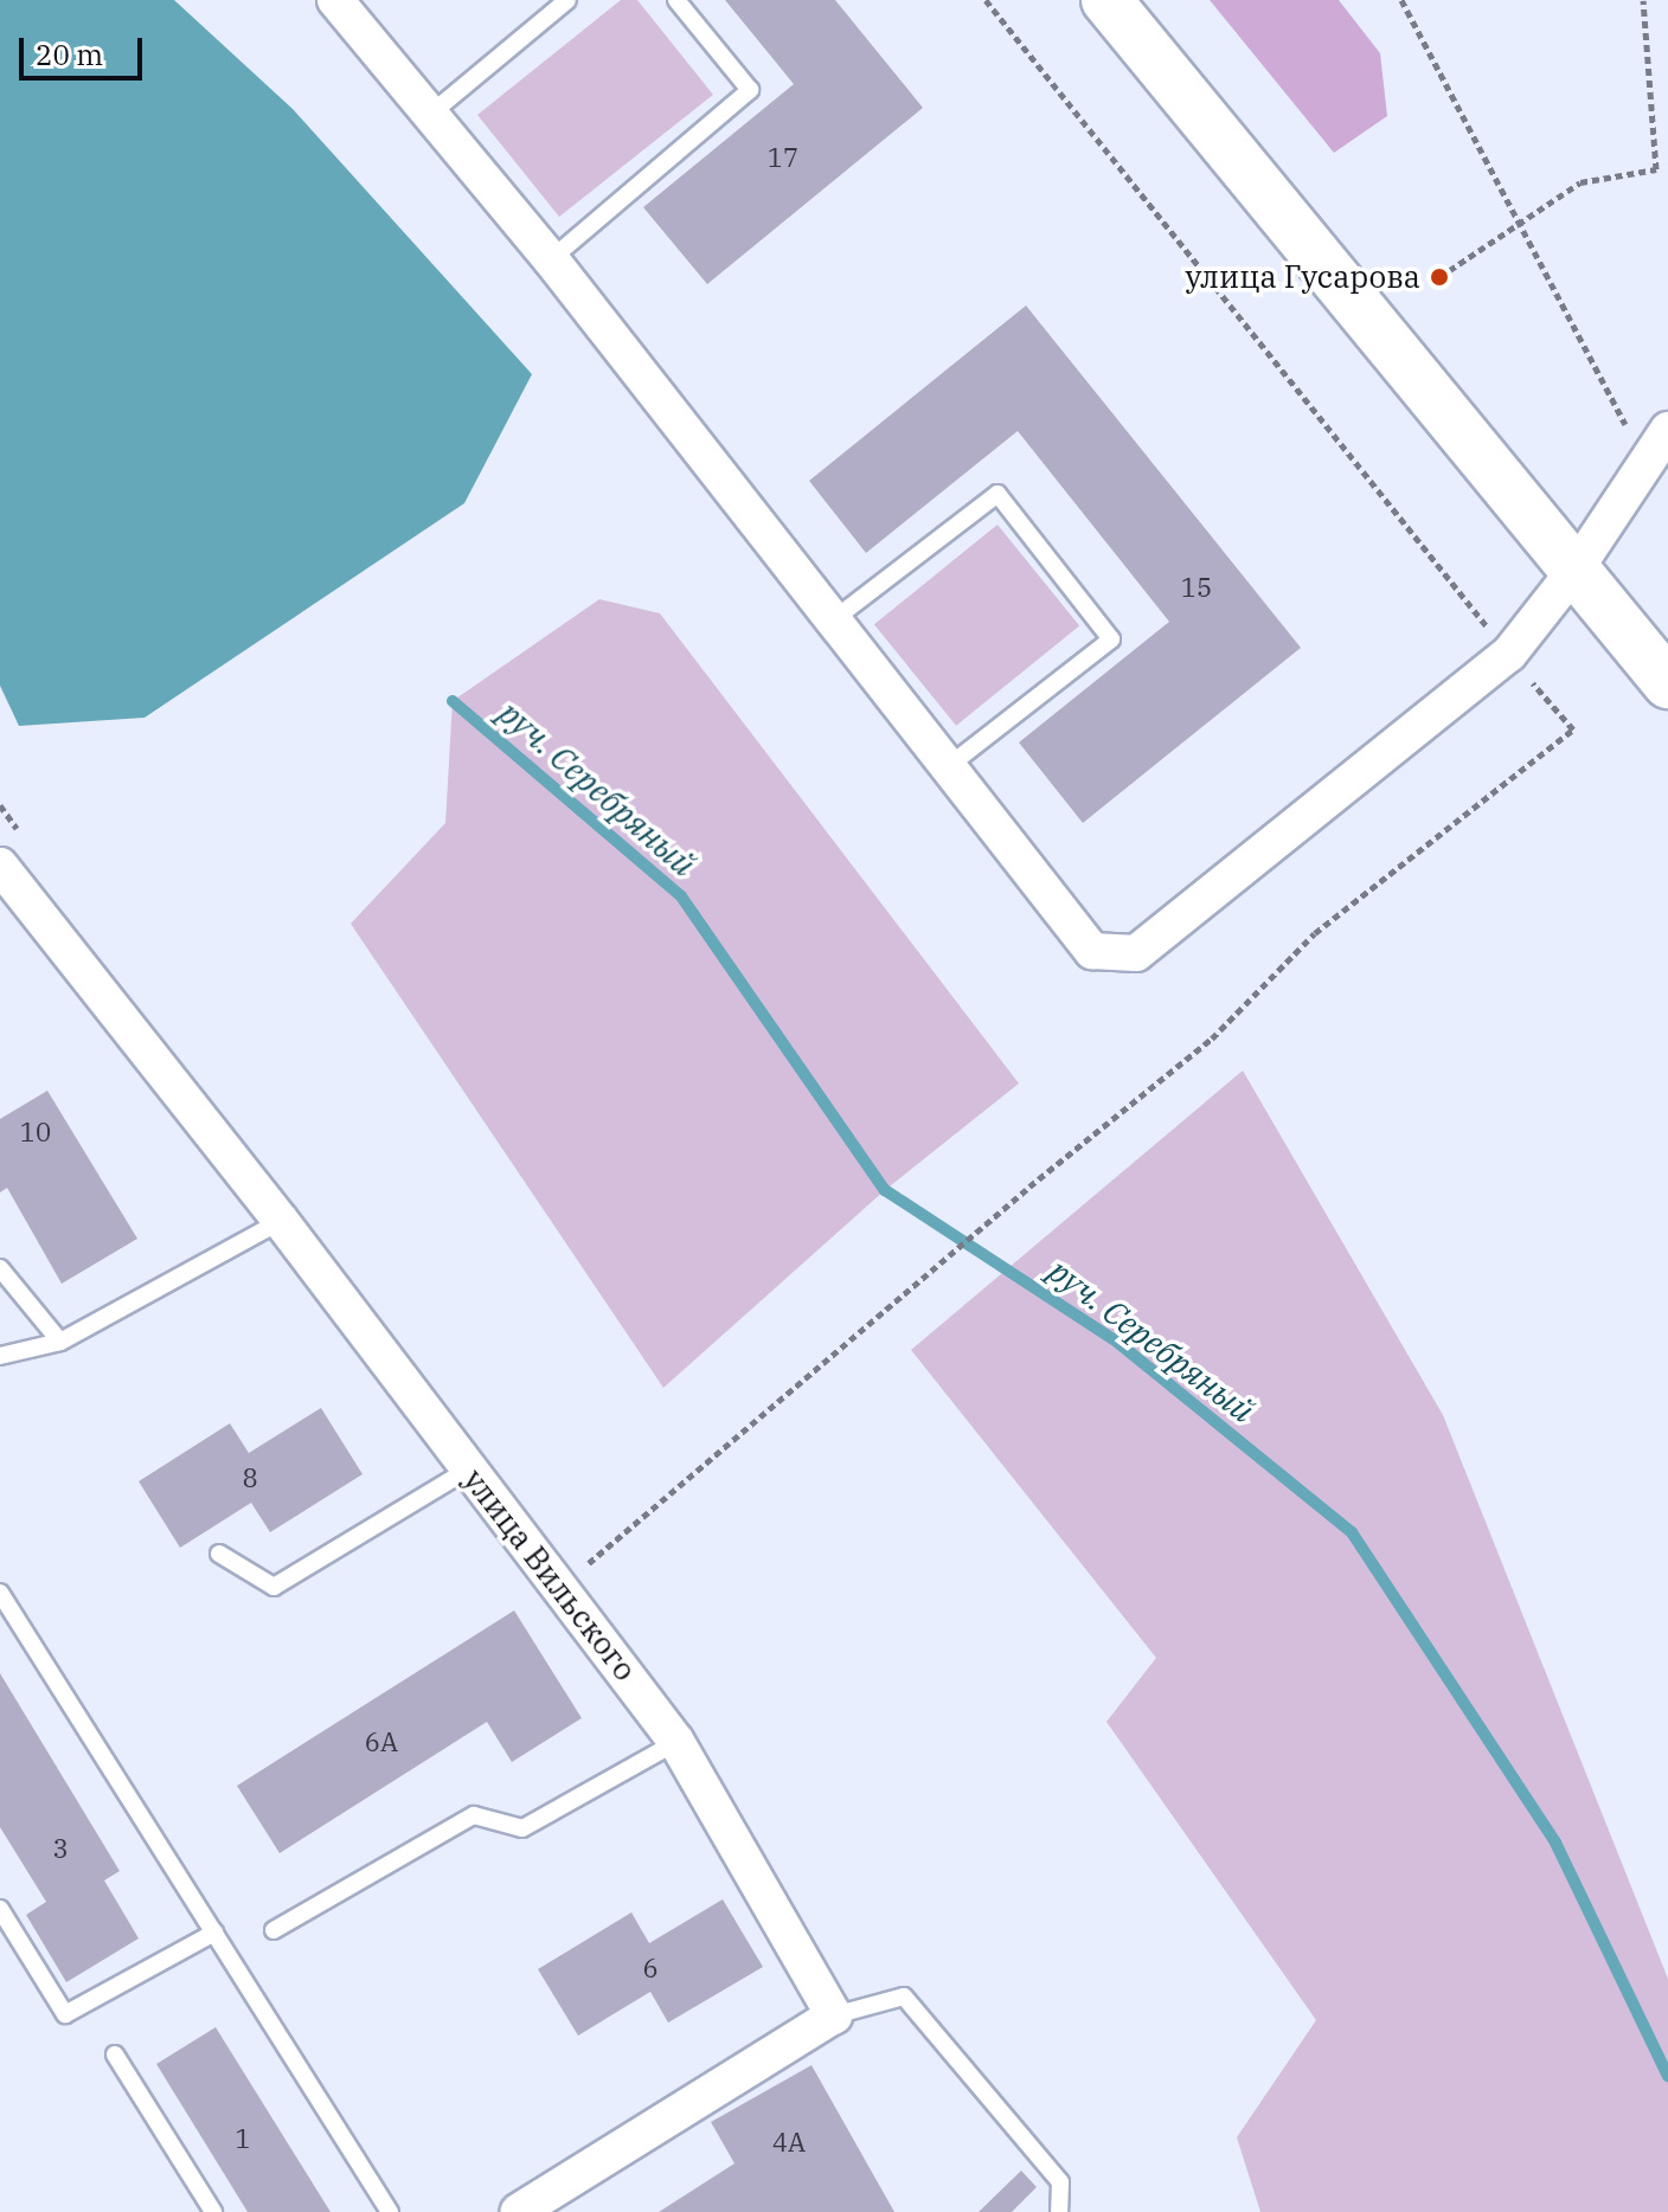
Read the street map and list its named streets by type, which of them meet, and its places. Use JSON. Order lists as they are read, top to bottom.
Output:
{
  "streets": {
    "street": ["улица Вильского"]
  },
  "water": ["руч. Серебряный"],
  "places": ["улица Гусарова"],
  "house_numbers": [
    "17",
    "15",
    "10",
    "8",
    "6А",
    "3",
    "6",
    "1",
    "4А"
  ],
  "scale_bar": "20 m"
}
